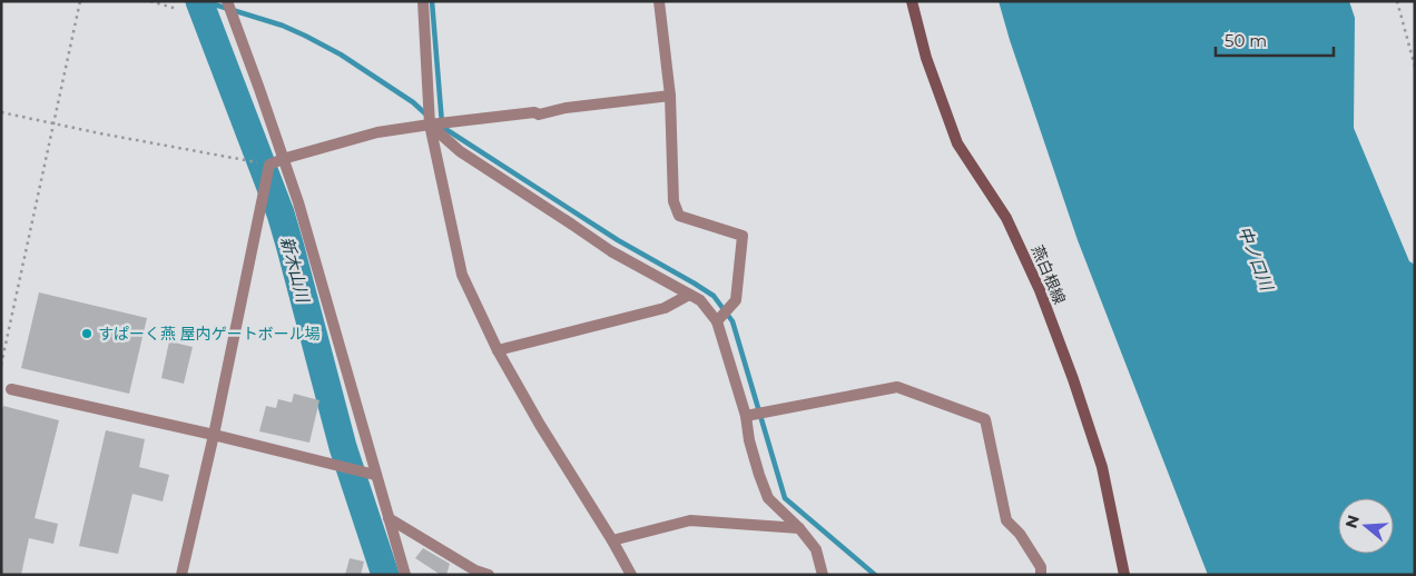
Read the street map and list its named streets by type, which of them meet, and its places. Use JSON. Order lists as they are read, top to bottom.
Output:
{
  "streets": {
    "main road": ["燕白根線"]
  },
  "water": ["中ノ口川", "新木山川"],
  "places": ["すぱーく燕 屋内ゲートボール場"],
  "scale_bar": "50 m",
  "north": "left"
}
